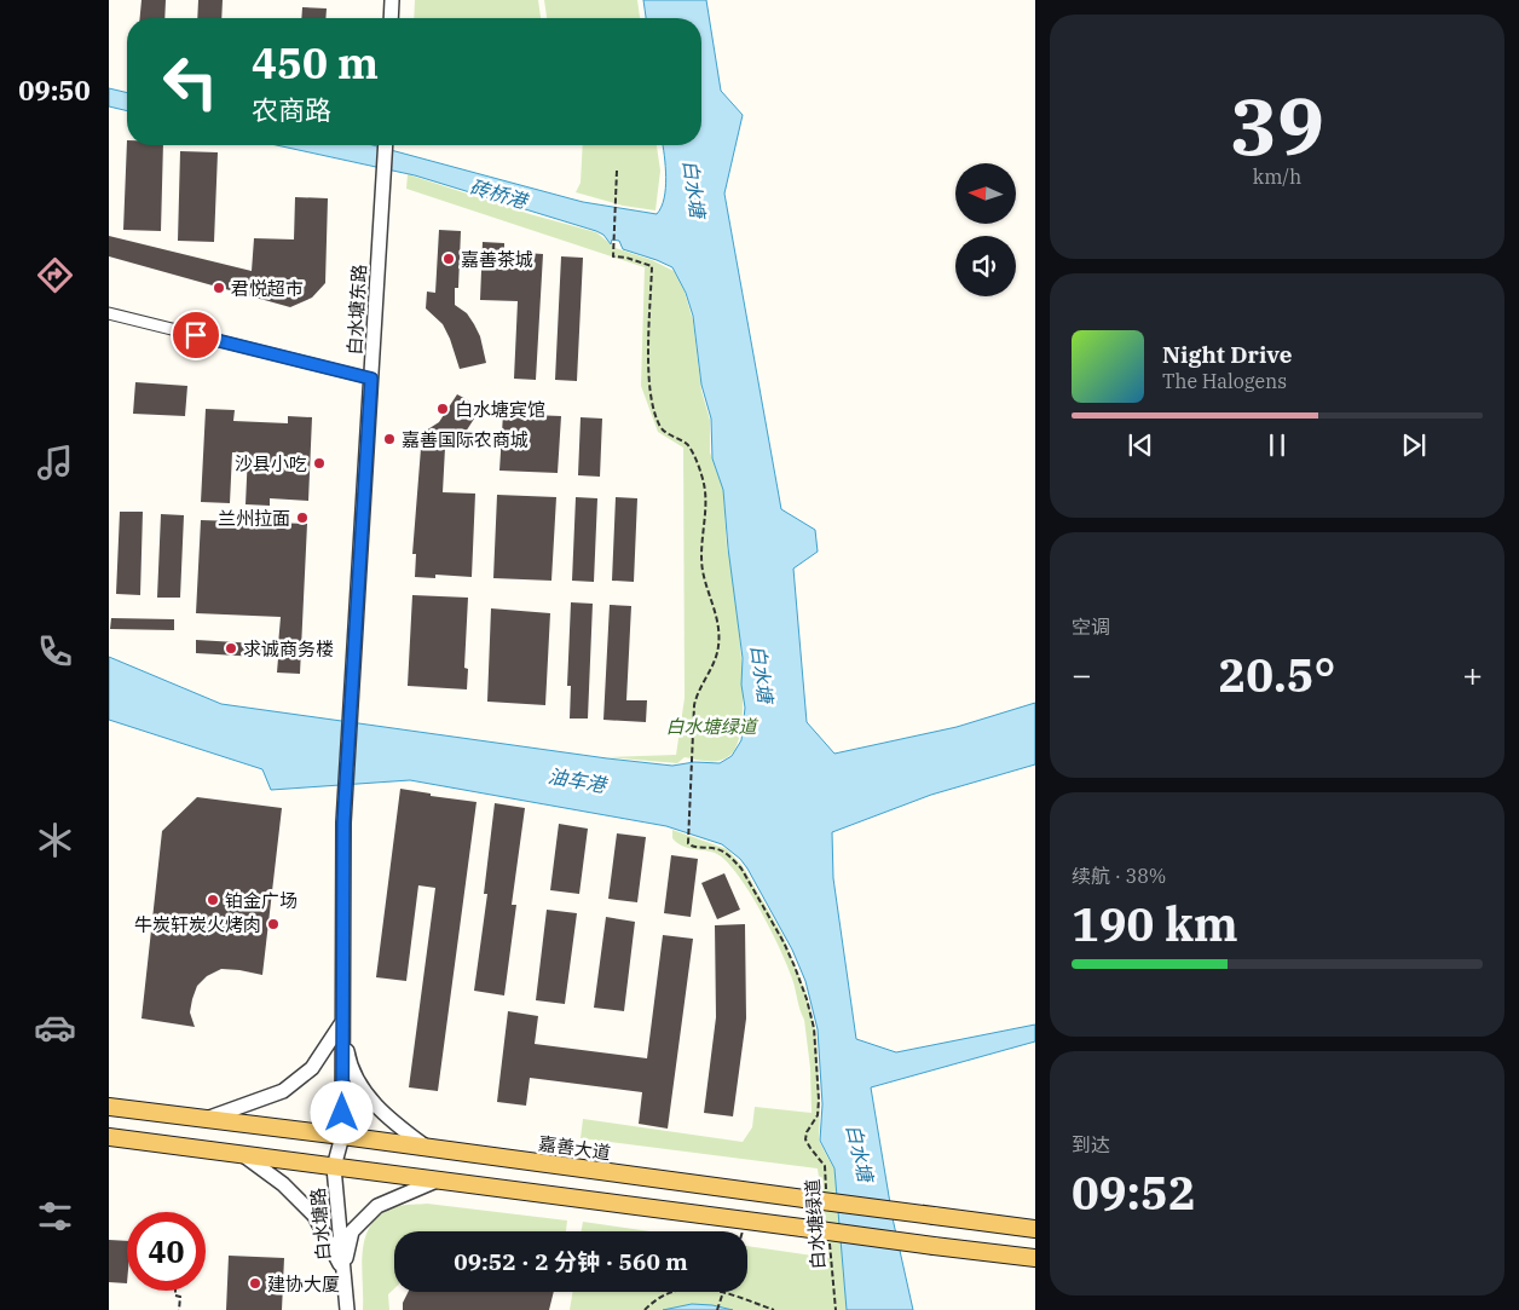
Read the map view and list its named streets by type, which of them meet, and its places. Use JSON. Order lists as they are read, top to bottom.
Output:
{
  "streets": {
    "main road": ["嘉善大道"],
    "street": ["白水塘东路", "白水塘路"],
    "path": ["白水塘绿道"]
  },
  "crossings": [
    ["白水塘东路", "嘉善大道"],
    ["白水塘东路", "白水塘路"],
    ["嘉善大道", "白水塘路"]
  ],
  "water": ["白水塘", "砖桥港", "油车港"],
  "parks": ["白水塘绿道"],
  "places": [
    "嘉善茶城",
    "君悦超市",
    "白水塘宾馆",
    "嘉善国际农商城",
    "沙县小吃",
    "兰州拉面",
    "求诚商务楼",
    "铂金广场",
    "牛炭轩炭火烤肉",
    "建协大厦"
  ],
  "north": "left",
  "page": {
    "tabs": "09:50",
    "tile": [
      ["39", "km/h"],
      "空调",
      ["续航 · 38%", "190 km"],
      ["到达", "09:52"]
    ],
    "turn": ["450 m", "农商路"],
    "song": ["Night Drive", "The Halogens"],
    "heat": ["−", "20.5°", "+"],
    "limit": "40",
    "trip": "09:52 · 2 分钟 · 560 m"
  }
}
